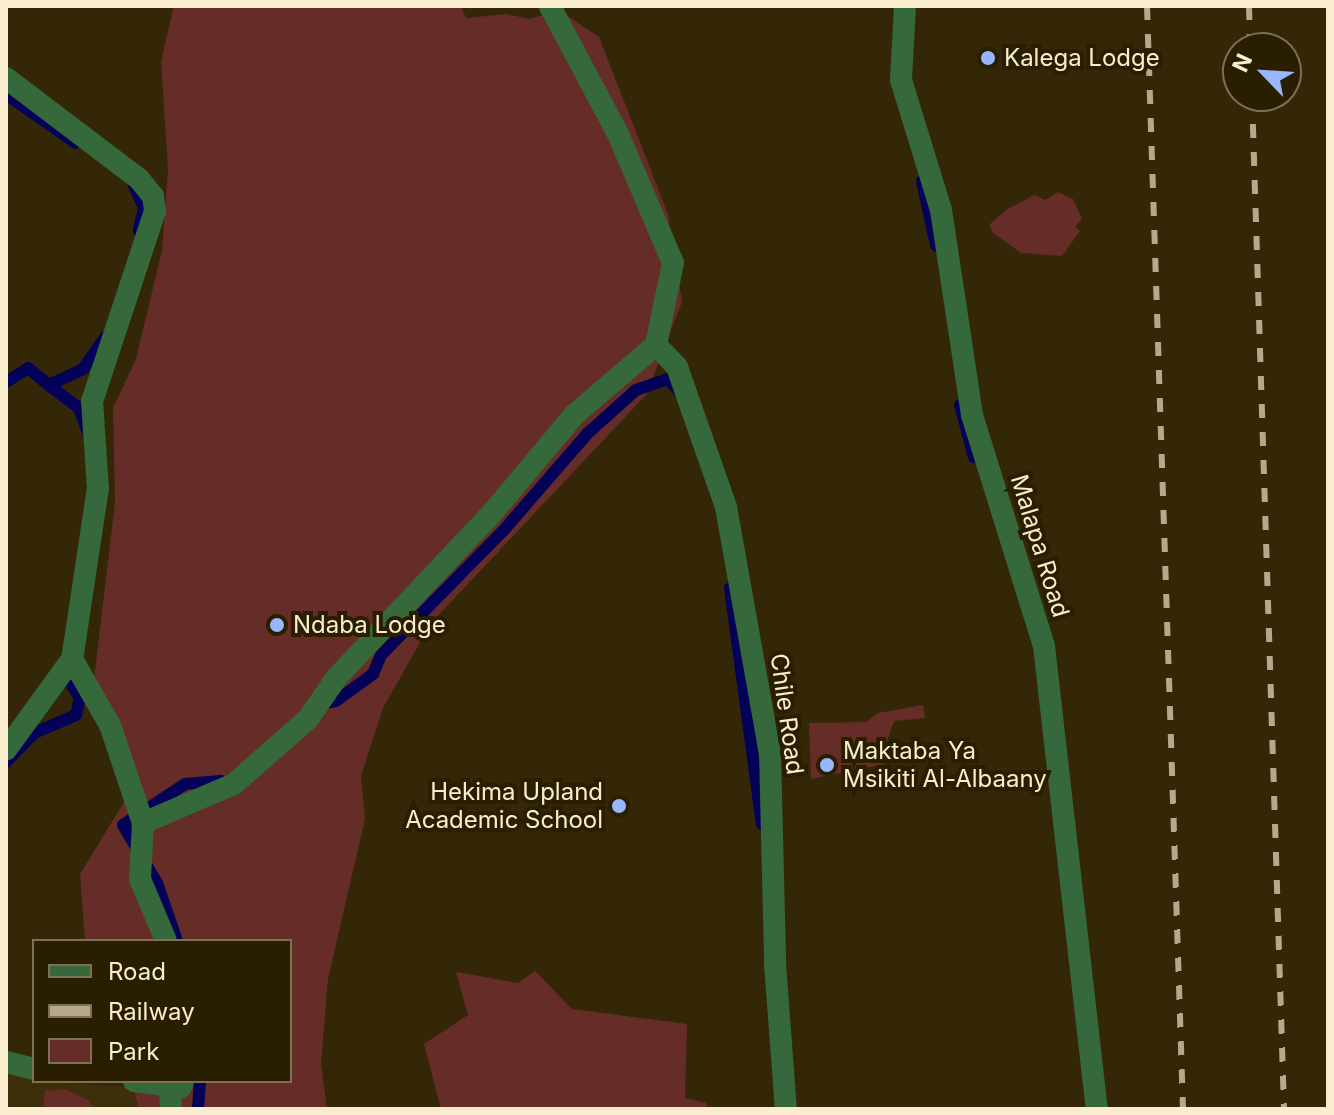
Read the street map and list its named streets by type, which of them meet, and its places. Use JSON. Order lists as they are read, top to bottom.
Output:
{
  "streets": {
    "street": ["Malapa Road", "Chile Road"]
  },
  "places": [
    "Kalega Lodge",
    "Ndaba Lodge",
    "Maktaba Ya Msikiti Al-Albaany",
    "Hekima Upland Academic School"
  ],
  "legend": ["Road", "Railway", "Park"],
  "north": "top left"
}
